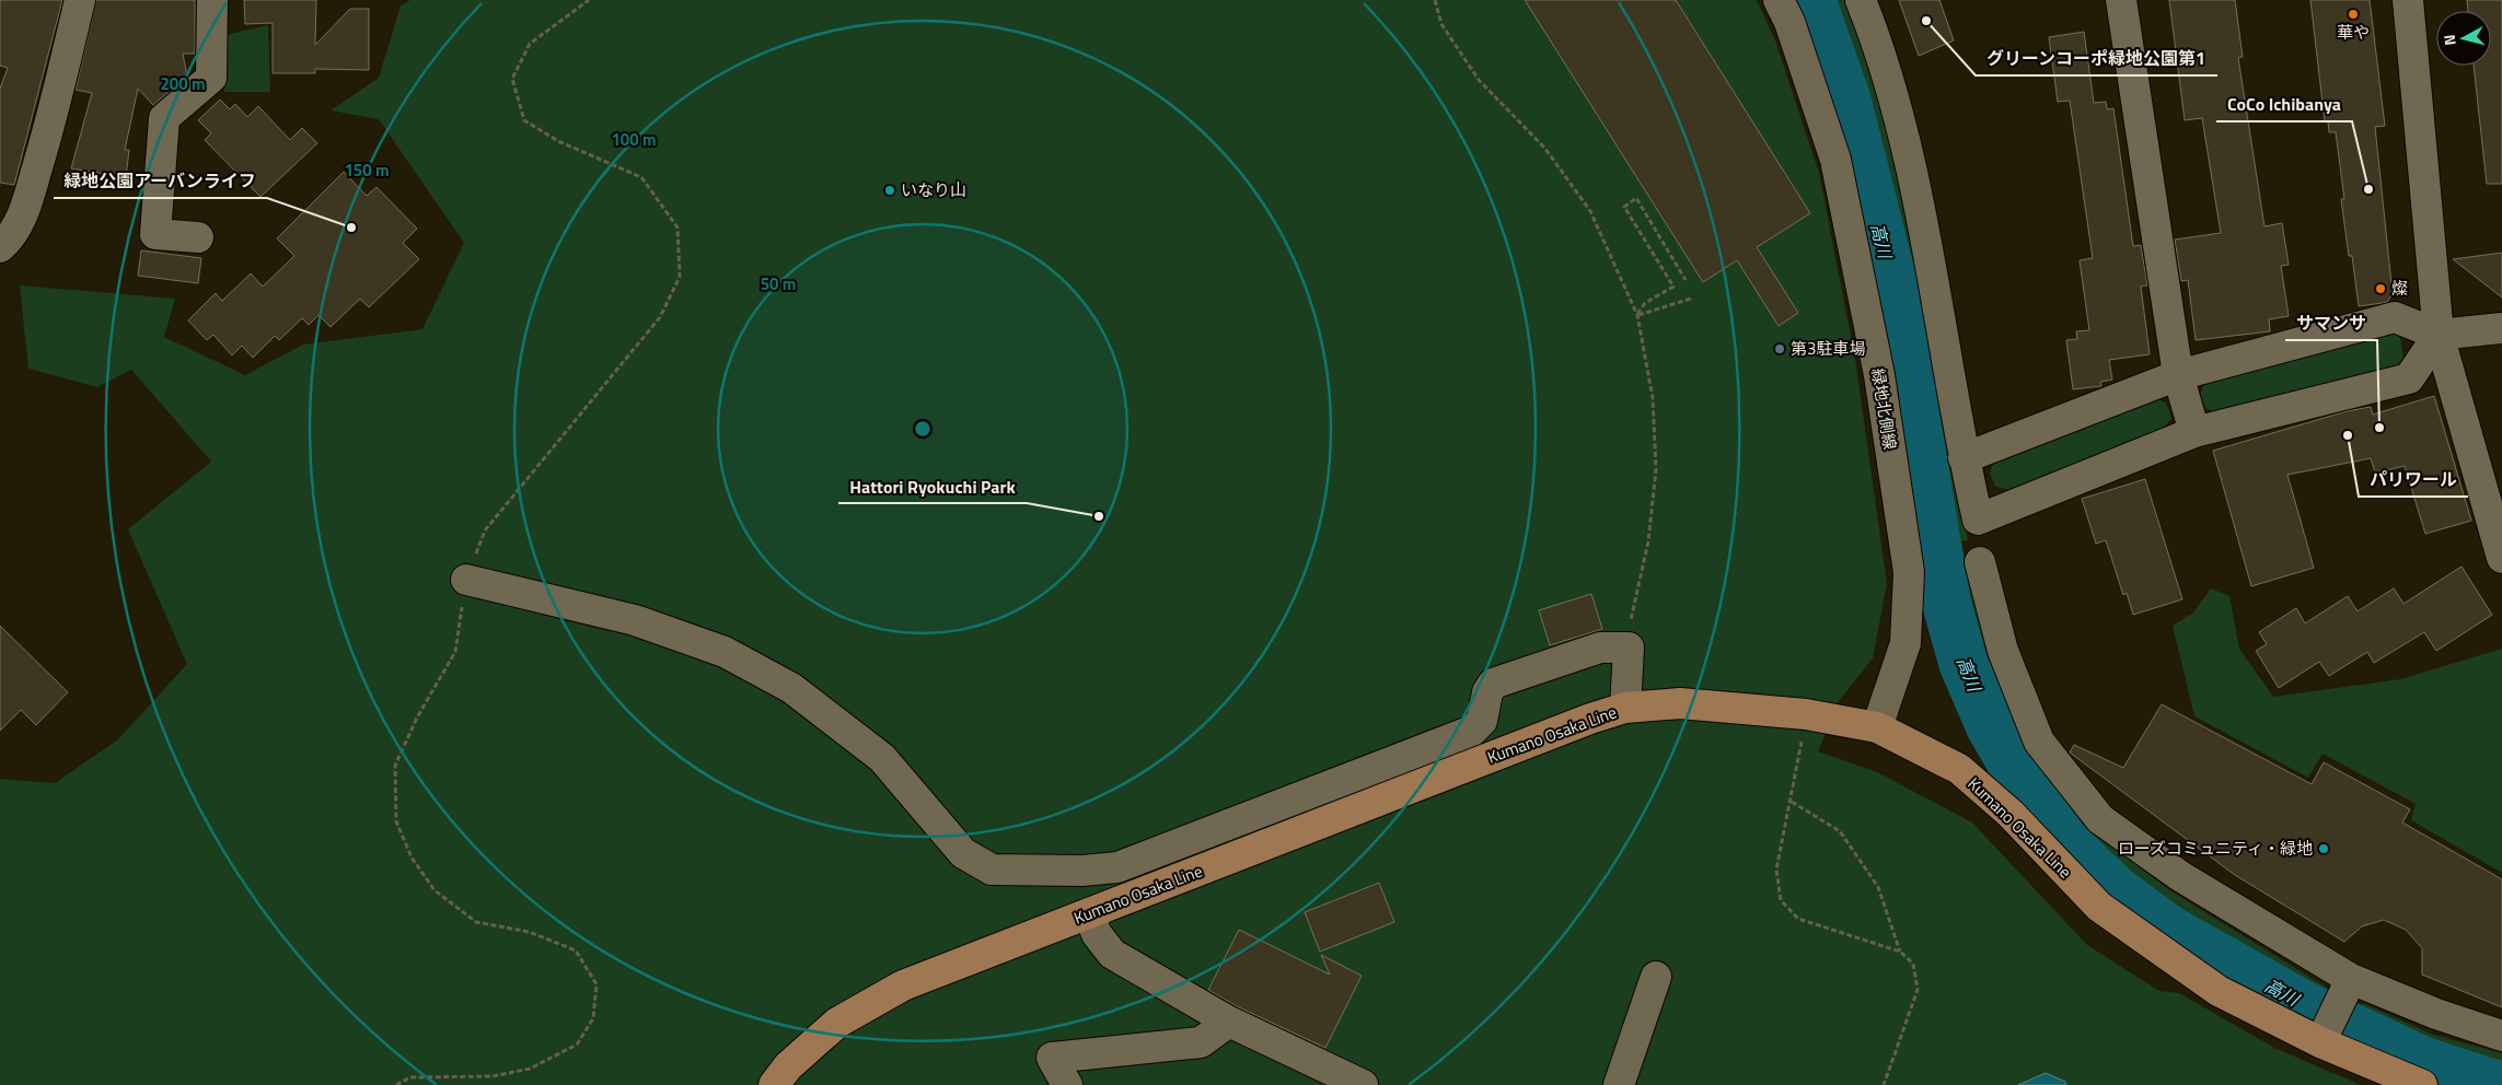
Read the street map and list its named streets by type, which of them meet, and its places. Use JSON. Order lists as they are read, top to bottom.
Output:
{
  "streets": {
    "main road": ["Kumano Osaka Line"],
    "street": ["緑地北側線"]
  },
  "crossings": [
    ["緑地北側線", "Kumano Osaka Line"]
  ],
  "water": ["高川"],
  "places": [
    "華や",
    "グリーンコーポ緑地公園第1",
    "CoCo Ichibanya",
    "いなり山",
    "緑地公園アーバンライフ",
    "燦",
    "第3駐車場",
    "サマンサ",
    "パリワール",
    "Hattori Ryokuchi Park",
    "ローズコミュニティ・緑地"
  ],
  "north": "left",
  "rings": [
    "200 m",
    "100 m",
    "150 m",
    "50 m"
  ]
}
